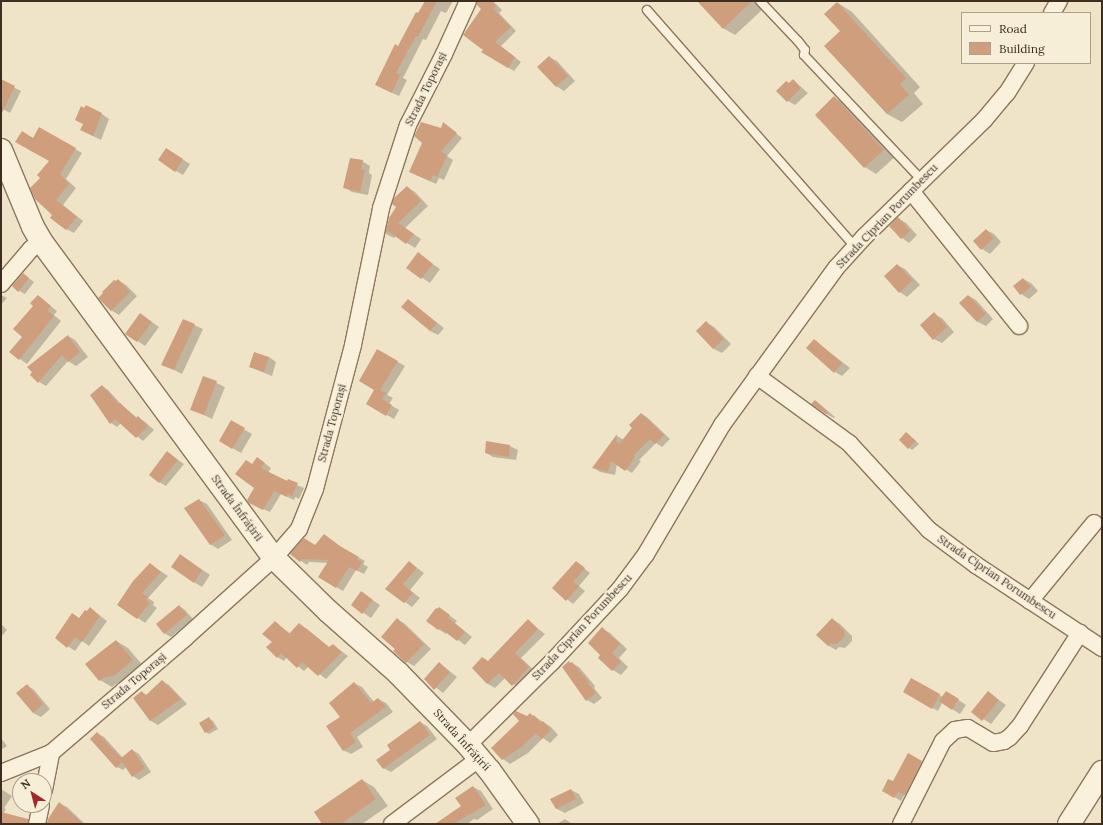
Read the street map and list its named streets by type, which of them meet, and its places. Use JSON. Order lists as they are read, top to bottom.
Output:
{
  "streets": {
    "main road": ["Strada Înfrățirii"],
    "street": ["Strada Toporași", "Strada Ciprian Porumbescu"]
  },
  "crossings": [
    ["Strada Toporași", "Strada Înfrățirii"],
    ["Strada Ciprian Porumbescu", "Strada Înfrățirii"]
  ],
  "legend": ["Road", "Building"],
  "north": "top left"
}
